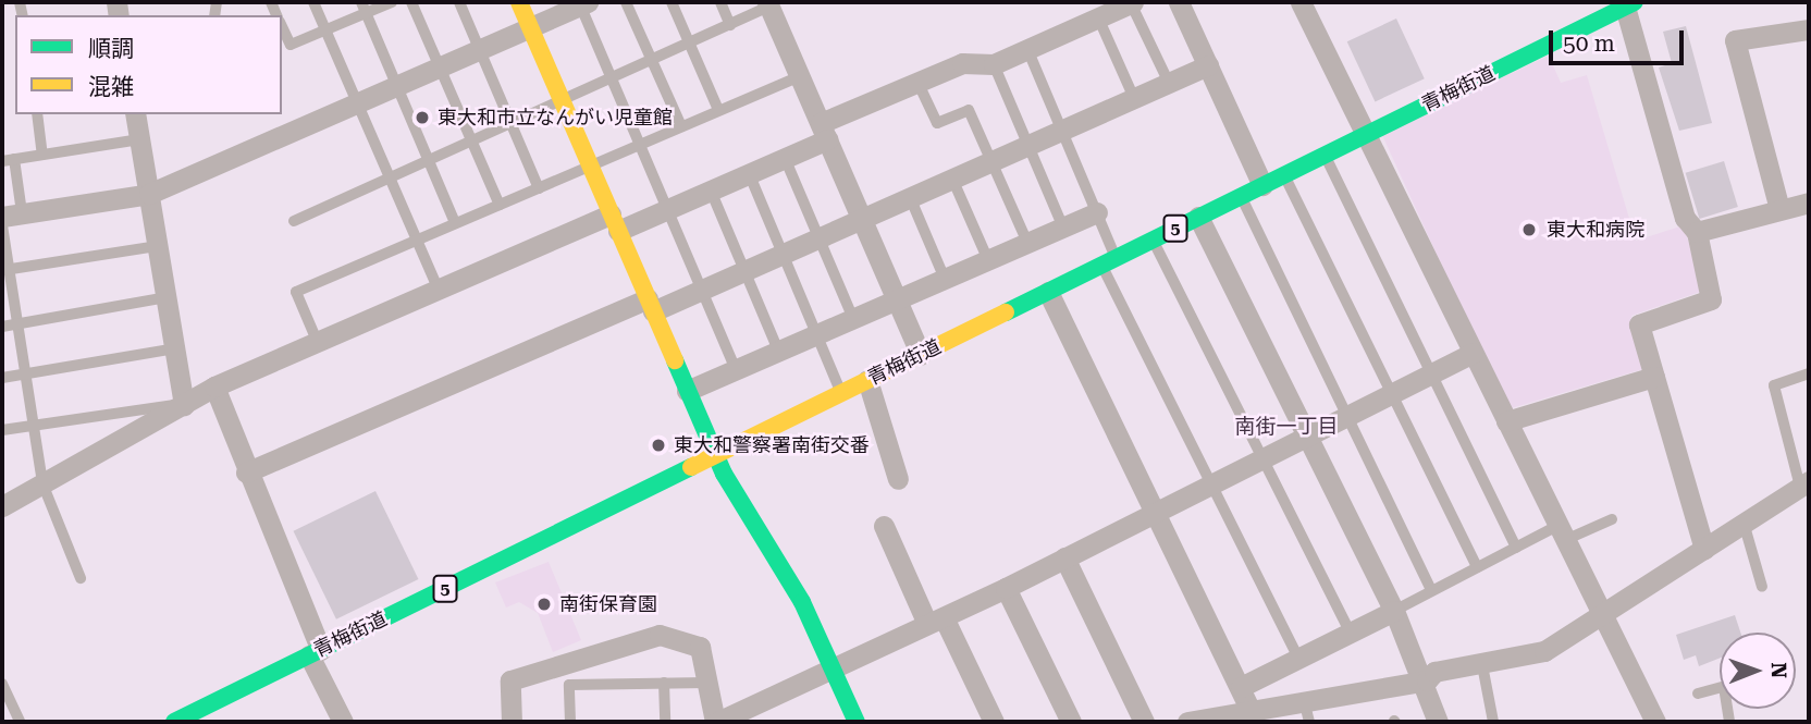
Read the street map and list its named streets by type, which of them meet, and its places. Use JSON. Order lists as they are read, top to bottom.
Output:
{
  "streets": {
    "main road": ["青梅街道", "5"]
  },
  "districts": ["南街一丁目"],
  "places": [
    "東大和市立なんがい児童館",
    "東大和病院",
    "東大和警察署南街交番",
    "南街保育園"
  ],
  "legend": ["順調", "混雑"],
  "scale_bar": "50 m",
  "north": "right"
}
